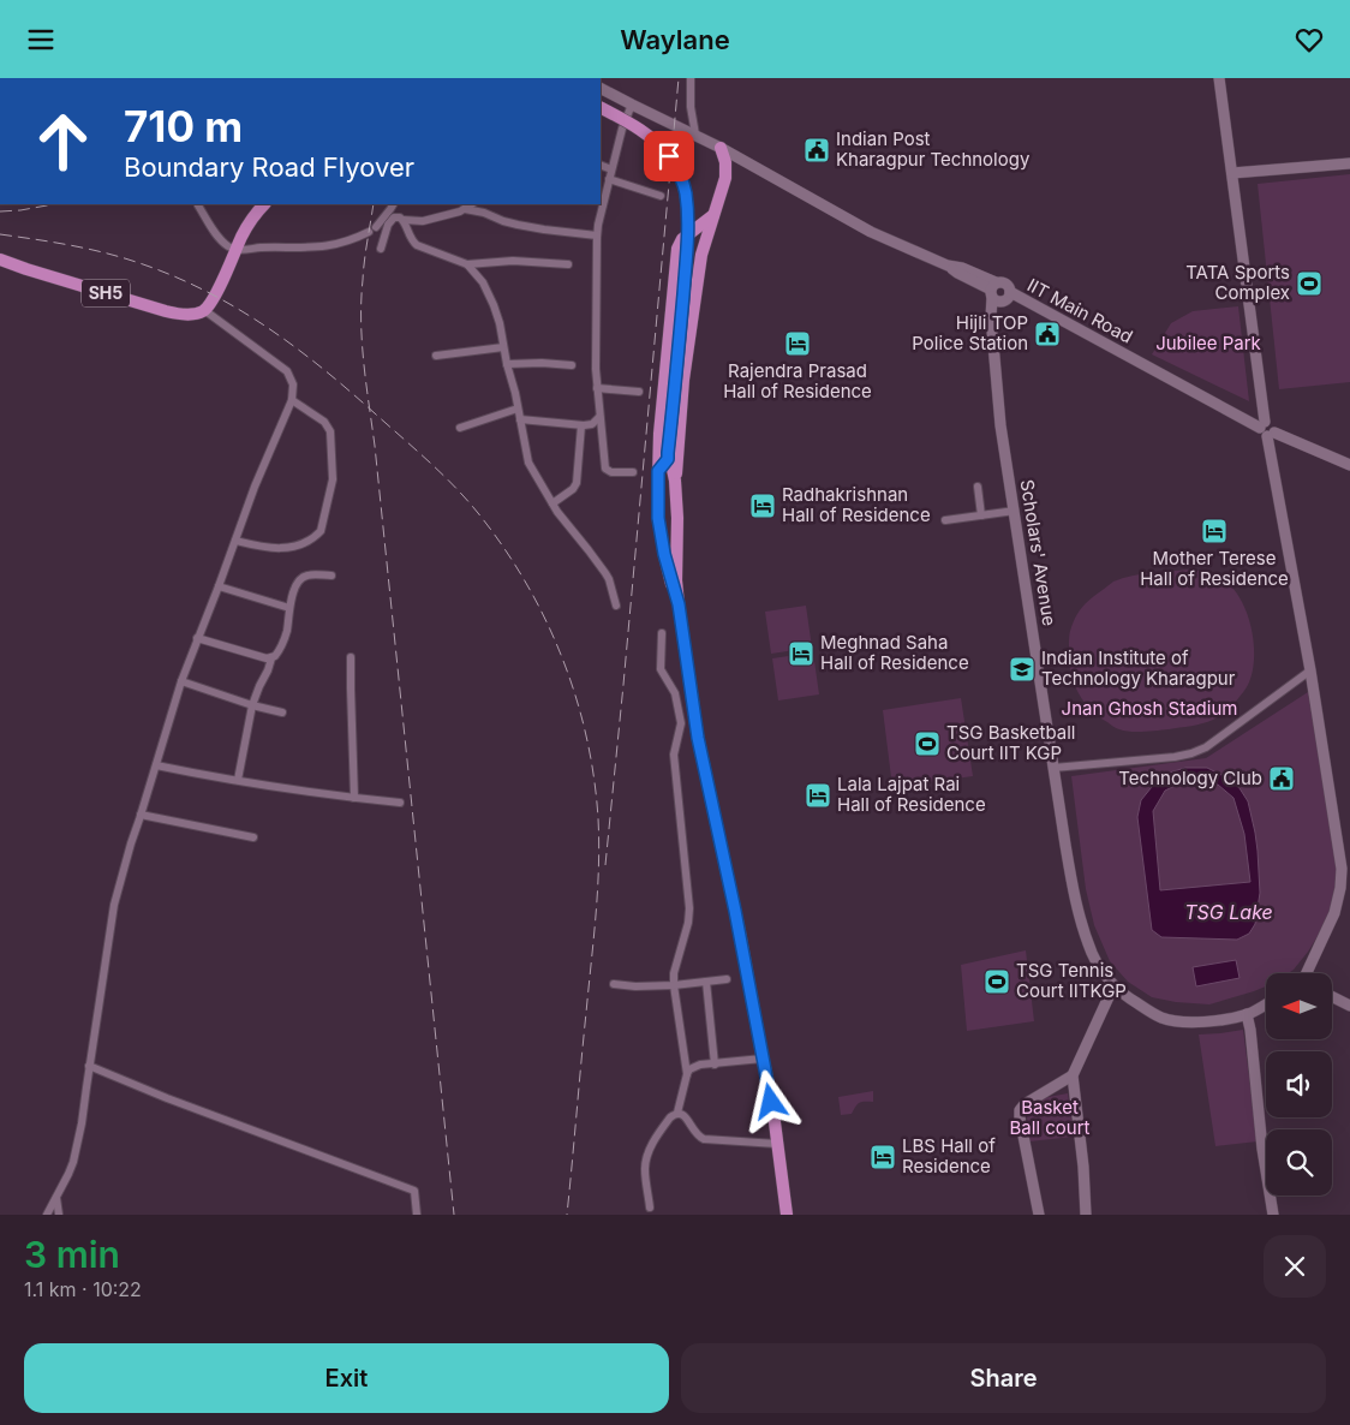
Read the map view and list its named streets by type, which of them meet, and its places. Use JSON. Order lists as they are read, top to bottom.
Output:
{
  "streets": {
    "main road": ["SH5"],
    "street": ["IIT Main Road", "Scholars' Avenue"]
  },
  "crossings": [
    ["IIT Main Road", "Scholars' Avenue"]
  ],
  "water": ["TSG Lake"],
  "parks": ["Jubilee Park", "Jnan Ghosh Stadium", "Basket Ball court"],
  "places": {
    "public building": ["Indian Post Kharagpur Technology", "Hijli TOP Police Station", "Technology Club"],
    "sports": ["TATA Sports Complex", "TSG Basketball Court IIT KGP", "TSG Tennis Court IITKGP"],
    "hotel": [
      "Rajendra Prasad Hall of Residence",
      "Radhakrishnan Hall of Residence",
      "Mother Terese Hall of Residence",
      "Meghnad Saha Hall of Residence",
      "Lala Lajpat Rai Hall of Residence",
      "LBS Hall of Residence"
    ],
    "school or university": ["Indian Institute of Technology Kharagpur"]
  },
  "north": "left",
  "page": {
    "header": "Waylane",
    "turn": ["710 m", "Boundary Road Flyover"],
    "heading": ["3 min", "1.1 km · 10:22"],
    "buttons": ["Exit", "Share"]
  }
}
